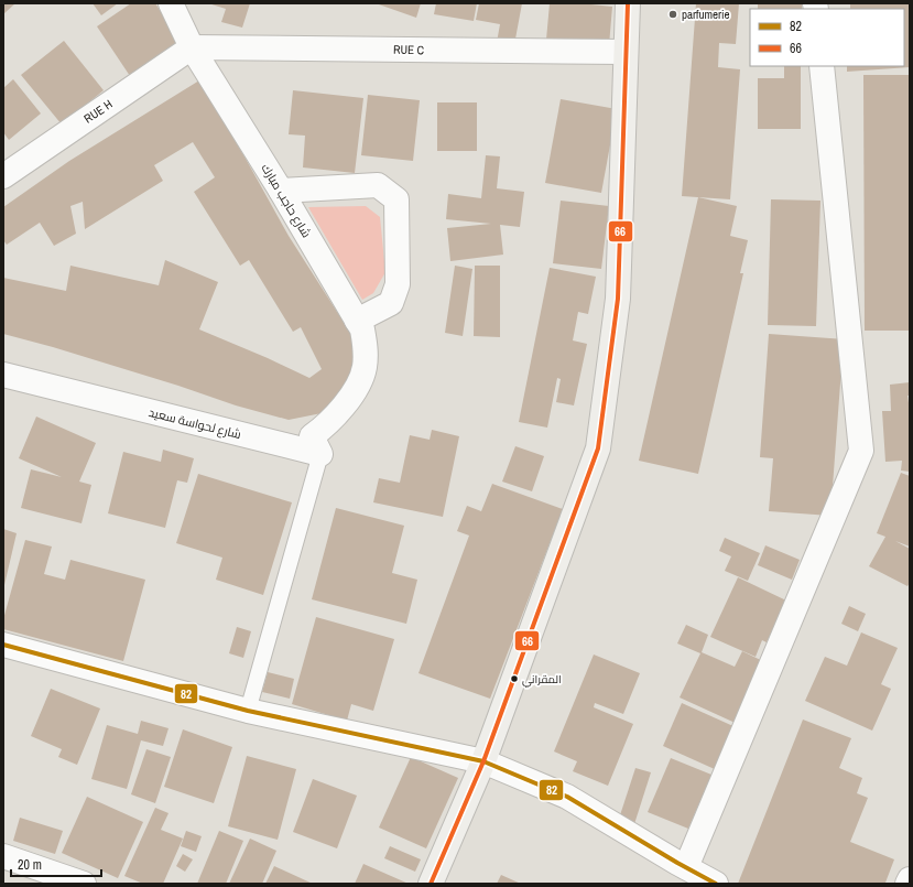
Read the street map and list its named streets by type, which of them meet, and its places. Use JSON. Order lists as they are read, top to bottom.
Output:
{
  "streets": {
    "street": [
      "RUE C",
      "RUE H",
      "شارع حاجب مبارك",
      "شارع لحواسة سعيد"
    ]
  },
  "crossings": [
    ["RUE C", "RUE H"],
    ["RUE C", "شارع حاجب مبارك"],
    ["RUE H", "شارع حاجب مبارك"],
    ["شارع حاجب مبارك", "شارع لحواسة سعيد"]
  ],
  "places": ["parfumerie", "المقراني"],
  "lines": ["transit line 66", "transit line 82"],
  "legend": ["82", "66"],
  "scale_bar": "20 m"
}
